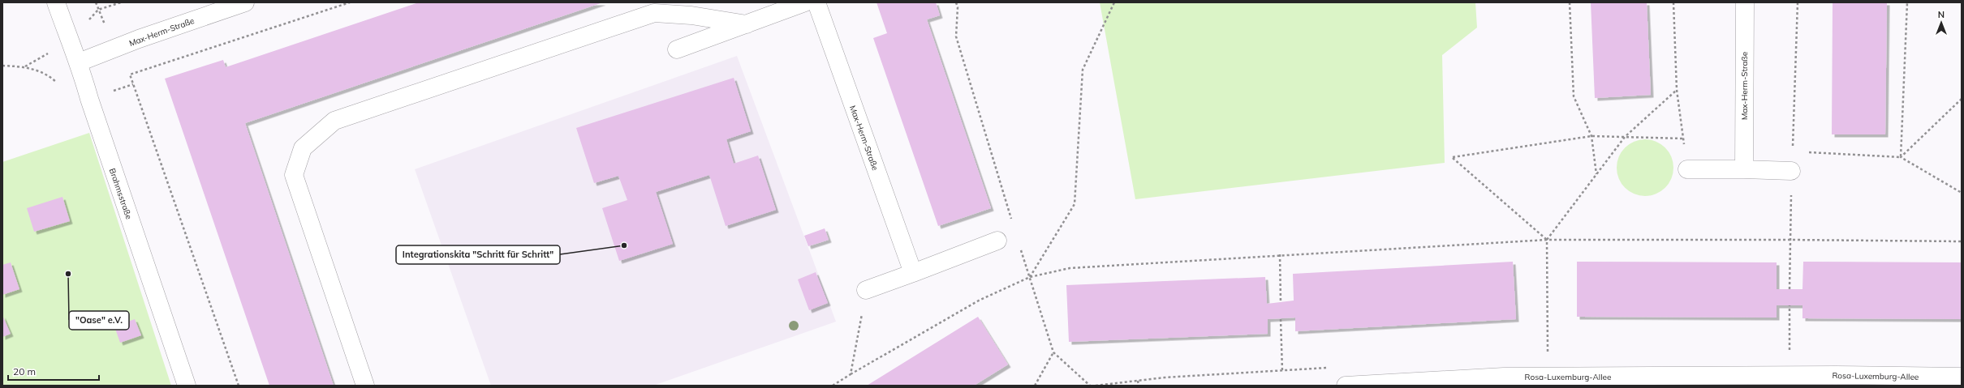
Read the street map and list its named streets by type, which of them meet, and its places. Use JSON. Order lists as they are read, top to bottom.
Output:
{
  "streets": {
    "street": ["Max-Herm-Straße", "Brahmsstraße", "Rosa-Luxemburg-Allee"]
  },
  "crossings": [
    ["Max-Herm-Straße", "Brahmsstraße"]
  ],
  "places": ["Integrationskita \"Schritt für Schritt\"", "\"Oase\" e.V."],
  "scale_bar": "20 m",
  "north": "top"
}
